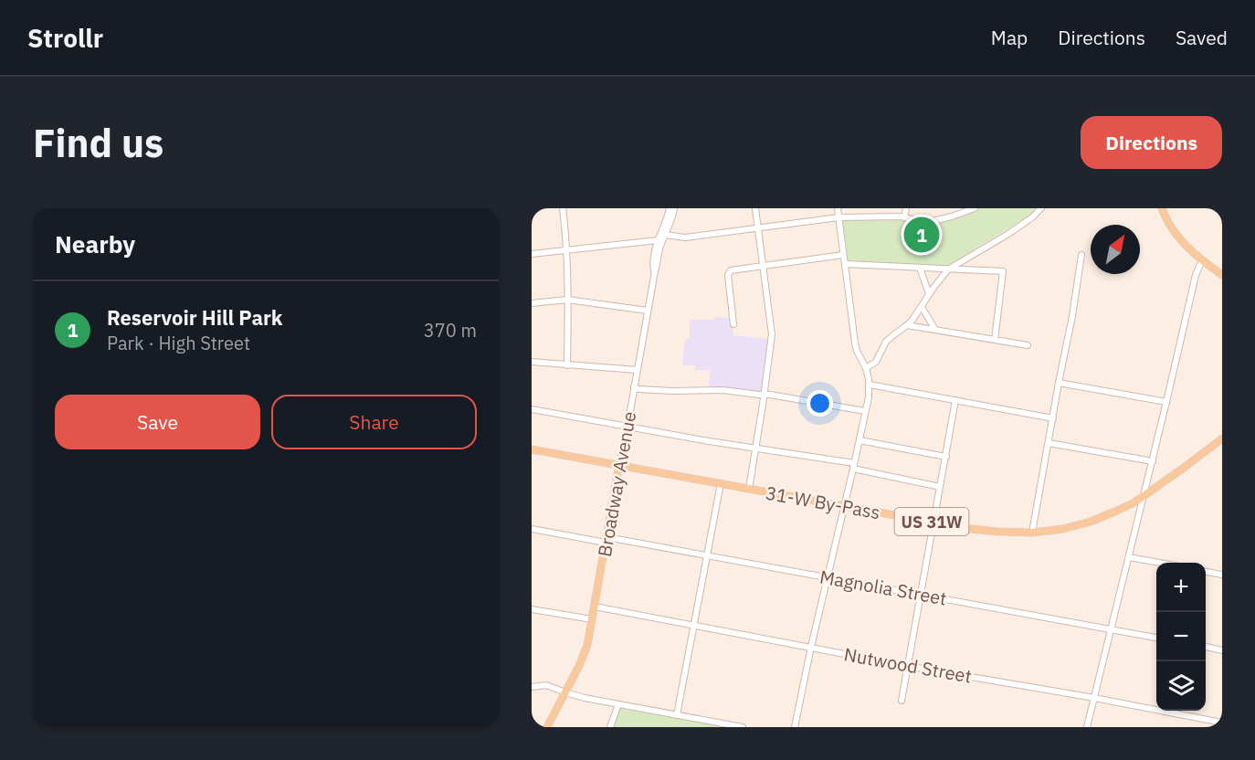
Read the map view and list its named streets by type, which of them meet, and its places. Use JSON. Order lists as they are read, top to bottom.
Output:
{
  "streets": {
    "main road": ["Broadway Avenue", "31-W By-Pass", "US 31W"],
    "street": ["Magnolia Street", "Nutwood Street"]
  },
  "crossings": [
    ["Broadway Avenue", "31-W By-Pass"],
    ["Broadway Avenue", "Magnolia Street"],
    ["Broadway Avenue", "Nutwood Street"]
  ],
  "north": "top right",
  "page": {
    "header": "Strollr",
    "nav": ["Map", "Directions", "Saved"],
    "buttons": [
      "Directions",
      ["Save", "Share"]
    ],
    "title": "Find us",
    "heading": "Nearby",
    "pins": "1",
    "list": [
      {
        "mark": "1",
        "name": "Reservoir Hill Park",
        "note": "Park · High Street",
        "value": "370 m"
      }
    ],
    "map_buttons": ["+", "−"]
  }
}
